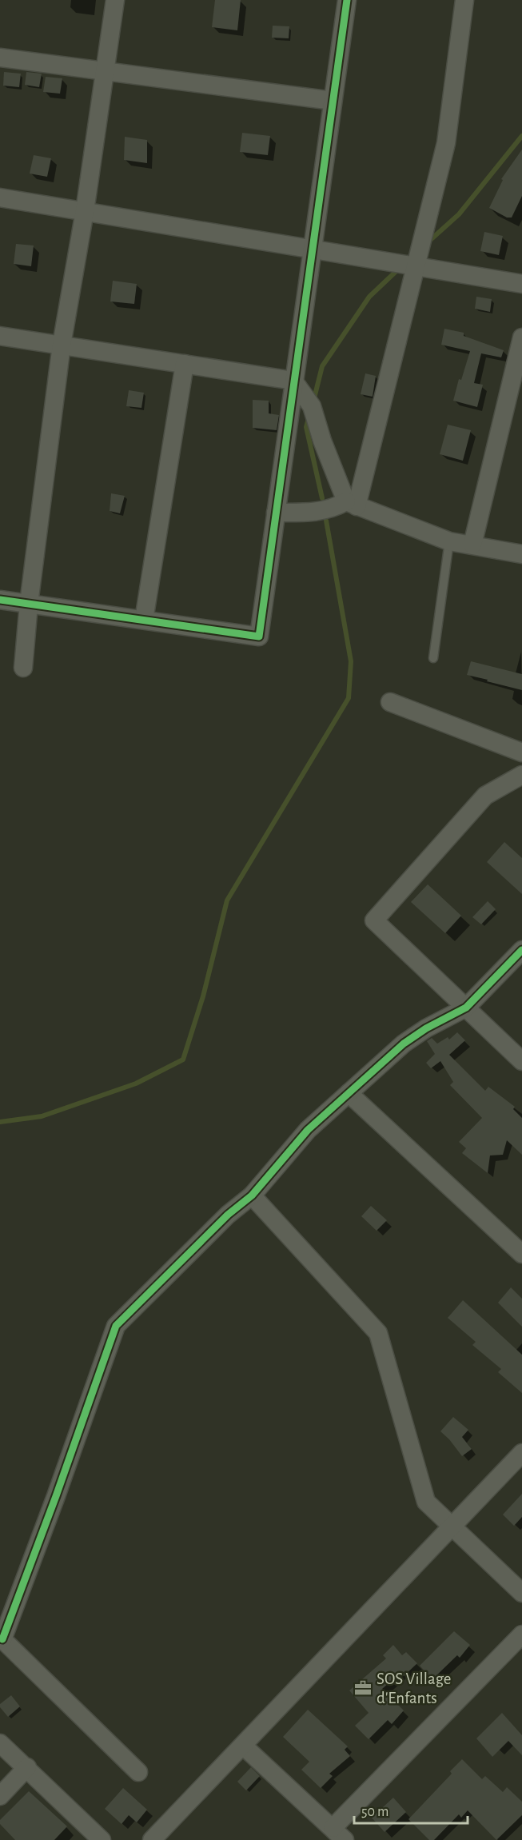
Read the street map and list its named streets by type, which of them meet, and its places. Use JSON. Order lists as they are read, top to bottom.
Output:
{
  "places": {
    "office": ["SOS Village d'Enfants"]
  },
  "scale_bar": "50 m"
}
